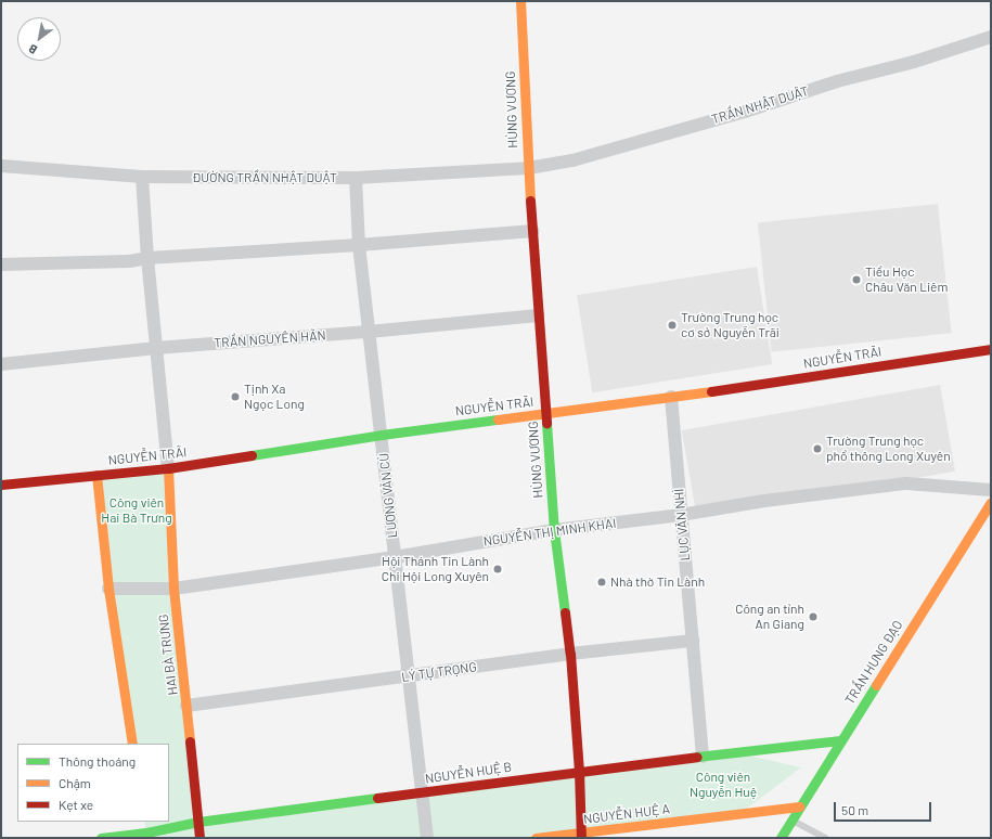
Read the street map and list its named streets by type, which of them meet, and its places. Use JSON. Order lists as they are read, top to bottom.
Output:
{
  "streets": {
    "main road": [
      "HÙNG VƯƠNG",
      "NGUYỄN TRÃI",
      "HAI BÀ TRƯNG",
      "TRẦN HƯNG ĐẠO",
      "NGUYỄN HUỆ B",
      "NGUYỄN HUỆ A"
    ],
    "street": [
      "TRẦN NHẬT DUẬT",
      "ĐƯỜNG TRẦN NHẬT DUẬT",
      "TRẦN NGUYÊN HÃN",
      "LƯƠNG VÃN CÙ",
      "LỤC VĂN NHÌ",
      "NGUYỄN THỊ MINH KHAI",
      "LÝ TỰ TRỌNG"
    ]
  },
  "crossings": [
    ["TRẦN NHẬT DUẬT", "HÙNG VƯƠNG"],
    ["TRẦN NHẬT DUẬT", "ĐƯỜNG TRẦN NHẬT DUẬT"],
    ["HÙNG VƯƠNG", "ĐƯỜNG TRẦN NHẬT DUẬT"],
    ["HÙNG VƯƠNG", "TRẦN NGUYÊN HÃN"],
    ["HÙNG VƯƠNG", "NGUYỄN TRÃI"],
    ["HÙNG VƯƠNG", "NGUYỄN THỊ MINH KHAI"],
    ["HÙNG VƯƠNG", "LÝ TỰ TRỌNG"],
    ["HÙNG VƯƠNG", "NGUYỄN HUỆ B"],
    ["HÙNG VƯƠNG", "NGUYỄN HUỆ A"],
    ["ĐƯỜNG TRẦN NHẬT DUẬT", "LƯƠNG VÃN CÙ"],
    ["TRẦN NGUYÊN HÃN", "LƯƠNG VÃN CÙ"],
    ["NGUYỄN TRÃI", "LƯƠNG VÃN CÙ"],
    ["NGUYỄN TRÃI", "LỤC VĂN NHÌ"],
    ["NGUYỄN TRÃI", "HAI BÀ TRƯNG"],
    ["LƯƠNG VÃN CÙ", "NGUYỄN THỊ MINH KHAI"],
    ["LƯƠNG VÃN CÙ", "LÝ TỰ TRỌNG"],
    ["LƯƠNG VÃN CÙ", "NGUYỄN HUỆ B"],
    ["LỤC VĂN NHÌ", "NGUYỄN THỊ MINH KHAI"],
    ["LỤC VĂN NHÌ", "LÝ TỰ TRỌNG"],
    ["LỤC VĂN NHÌ", "NGUYỄN HUỆ B"],
    ["NGUYỄN THỊ MINH KHAI", "HAI BÀ TRƯNG"],
    ["HAI BÀ TRƯNG", "LÝ TỰ TRỌNG"],
    ["HAI BÀ TRƯNG", "NGUYỄN HUỆ B"],
    ["TRẦN HƯNG ĐẠO", "NGUYỄN HUỆ B"],
    ["TRẦN HƯNG ĐẠO", "NGUYỄN HUỆ A"]
  ],
  "parks": ["Công viên Hai Bà Trưng", "Công viên Nguyễn Huệ"],
  "places": [
    "Tiểu Học Châu Văn Liêm",
    "Trường Trung học cơ sở Nguyễn Trãi",
    "Tịnh Xa Ngọc Long",
    "Trường Trung học phổ thông Long Xuyên",
    "Hội Thánh Tin Lành Chi Hội Long Xuyên",
    "Nhà thờ Tin Lành",
    "Công an tỉnh An Giang"
  ],
  "legend": ["Thông thoáng", "Chậm", "Kẹt xe"],
  "scale_bar": "50 m",
  "north": "bottom left"
}
